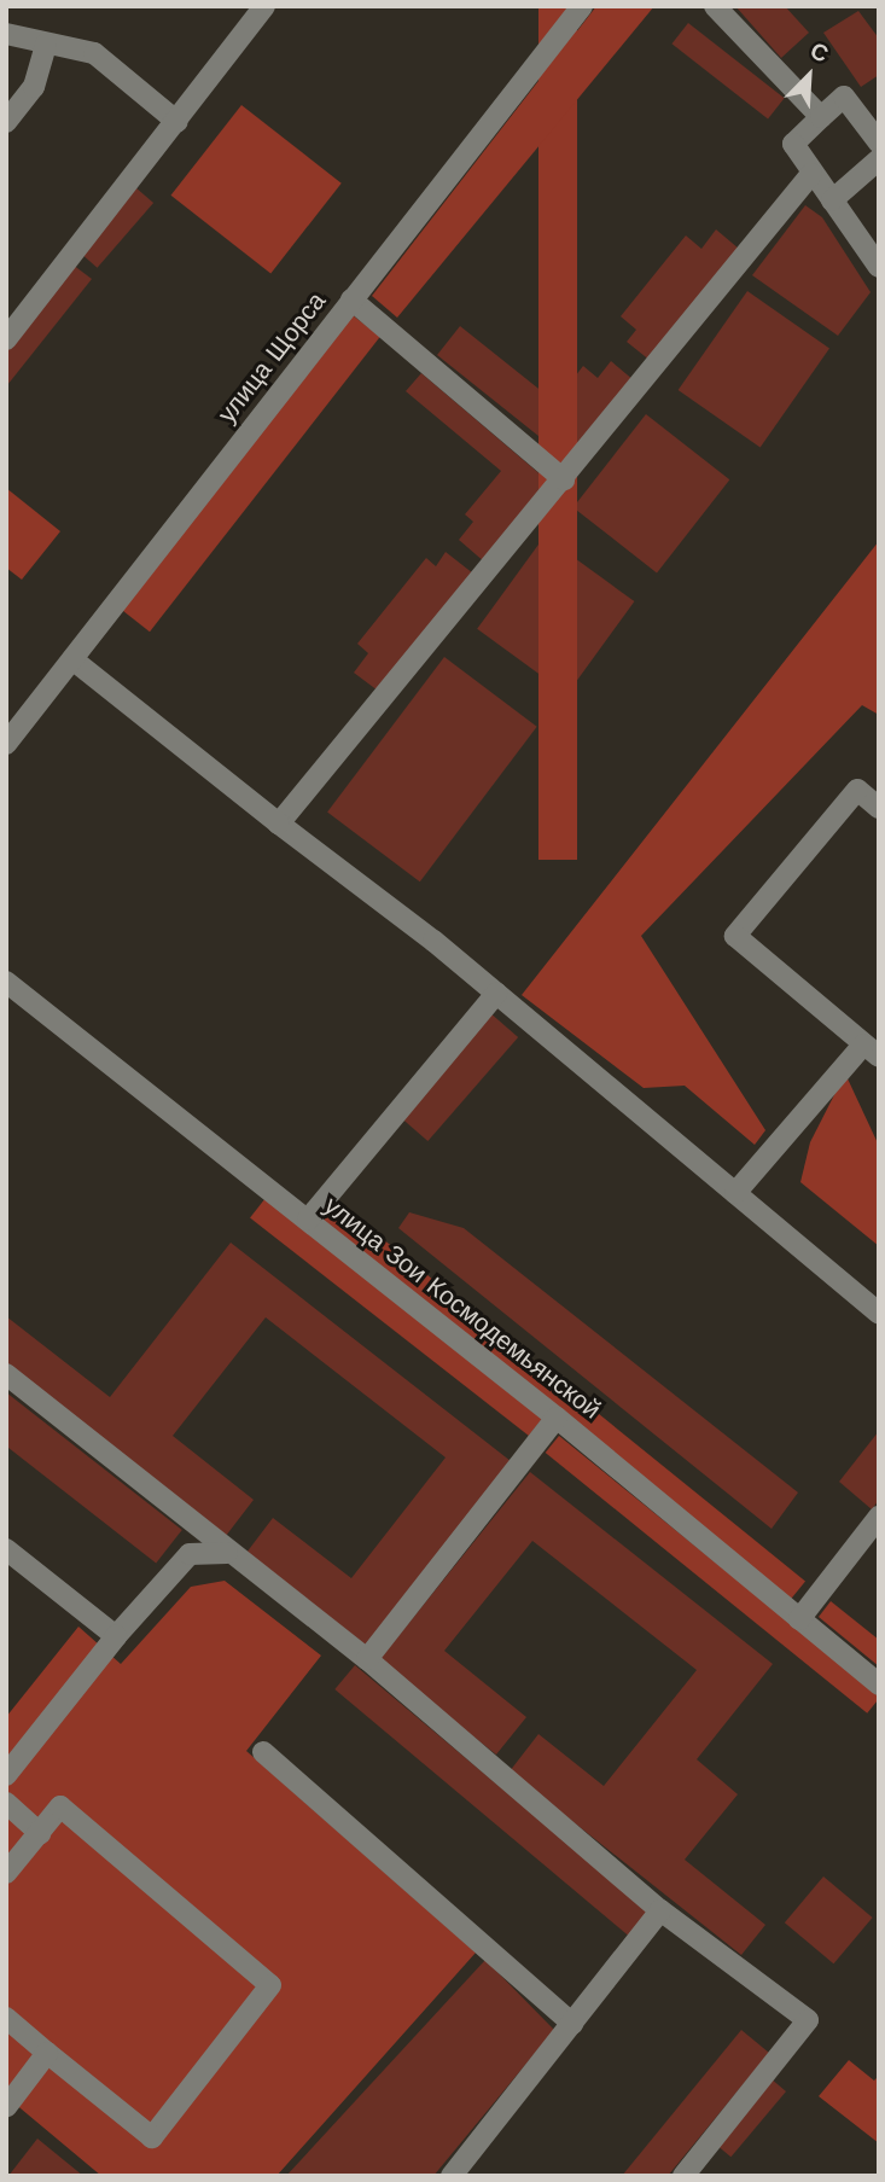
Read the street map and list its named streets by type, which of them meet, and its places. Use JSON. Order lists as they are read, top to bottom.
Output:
{
  "streets": {
    "street": ["улица Щорса", "улица Зои Космодемьянской"]
  },
  "north": "top right"
}
